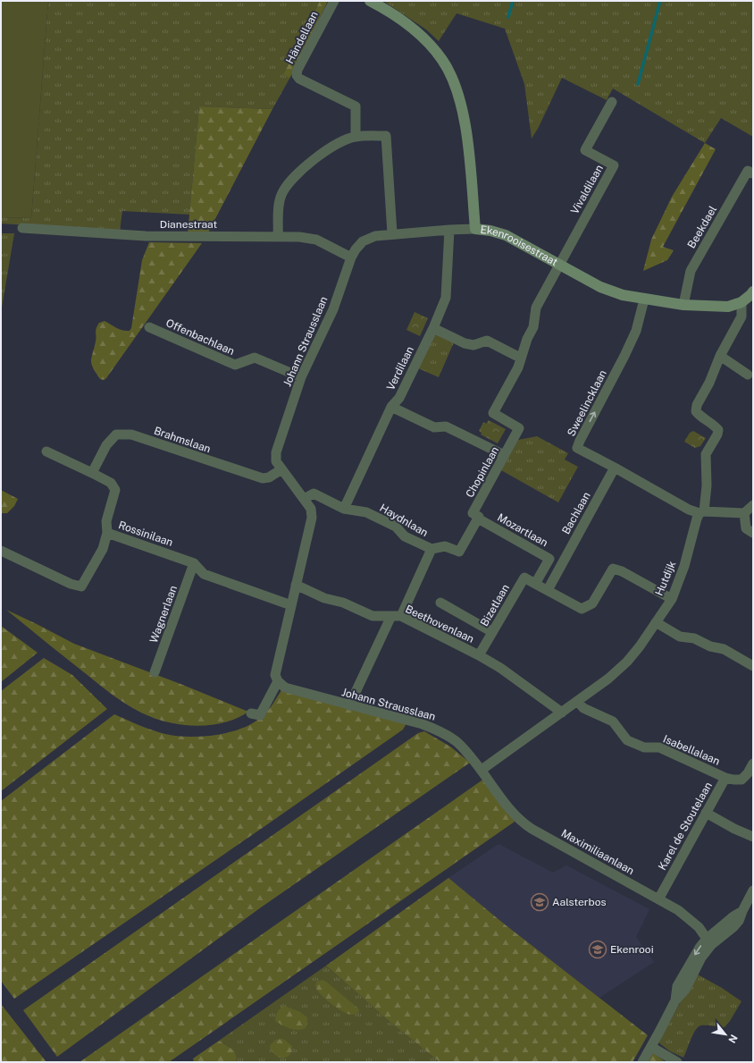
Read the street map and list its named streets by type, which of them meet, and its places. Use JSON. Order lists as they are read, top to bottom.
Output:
{
  "streets": {
    "street": [
      "Händellaan",
      "Vivaldilaan",
      "Dianestraat",
      "Beekdael",
      "Ekenrooisestraat",
      "Offenbachlaan",
      "Johann Strausslaan",
      "Verdilaan",
      "Sweelincklaan",
      "Brahmslaan",
      "Chopinlaan",
      "Bachlaan",
      "Haydnlaan",
      "Mozartlaan",
      "Rossinilaan",
      "Hutdijk",
      "Bizetlaan",
      "Wagnerlaan",
      "Beethovenlaan",
      "Isabellalaan",
      "Karel de Stoutelaan",
      "Maximiliaanlaan"
    ]
  },
  "crossings": [
    ["Vivaldilaan", "Ekenrooisestraat"],
    ["Vivaldilaan", "Chopinlaan"],
    ["Dianestraat", "Johann Strausslaan"],
    ["Beekdael", "Ekenrooisestraat"],
    ["Ekenrooisestraat", "Johann Strausslaan"],
    ["Ekenrooisestraat", "Sweelincklaan"],
    ["Ekenrooisestraat", "Chopinlaan"],
    ["Ekenrooisestraat", "Hutdijk"],
    ["Offenbachlaan", "Johann Strausslaan"],
    ["Johann Strausslaan", "Verdilaan"],
    ["Johann Strausslaan", "Brahmslaan"],
    ["Johann Strausslaan", "Haydnlaan"],
    ["Johann Strausslaan", "Rossinilaan"],
    ["Johann Strausslaan", "Hutdijk"],
    ["Johann Strausslaan", "Beethovenlaan"],
    ["Johann Strausslaan", "Maximiliaanlaan"],
    ["Verdilaan", "Haydnlaan"],
    ["Sweelincklaan", "Bachlaan"],
    ["Sweelincklaan", "Hutdijk"],
    ["Chopinlaan", "Mozartlaan"],
    ["Mozartlaan", "Bizetlaan"],
    ["Rossinilaan", "Wagnerlaan"],
    ["Hutdijk", "Beethovenlaan"],
    ["Hutdijk", "Isabellalaan"],
    ["Hutdijk", "Maximiliaanlaan"],
    ["Bizetlaan", "Beethovenlaan"],
    ["Isabellalaan", "Karel de Stoutelaan"],
    ["Karel de Stoutelaan", "Maximiliaanlaan"]
  ],
  "one_way": ["Sweelincklaan"],
  "places": {
    "school or university": ["Aalsterbos", "Ekenrooi"]
  },
  "north": "bottom right"
}
